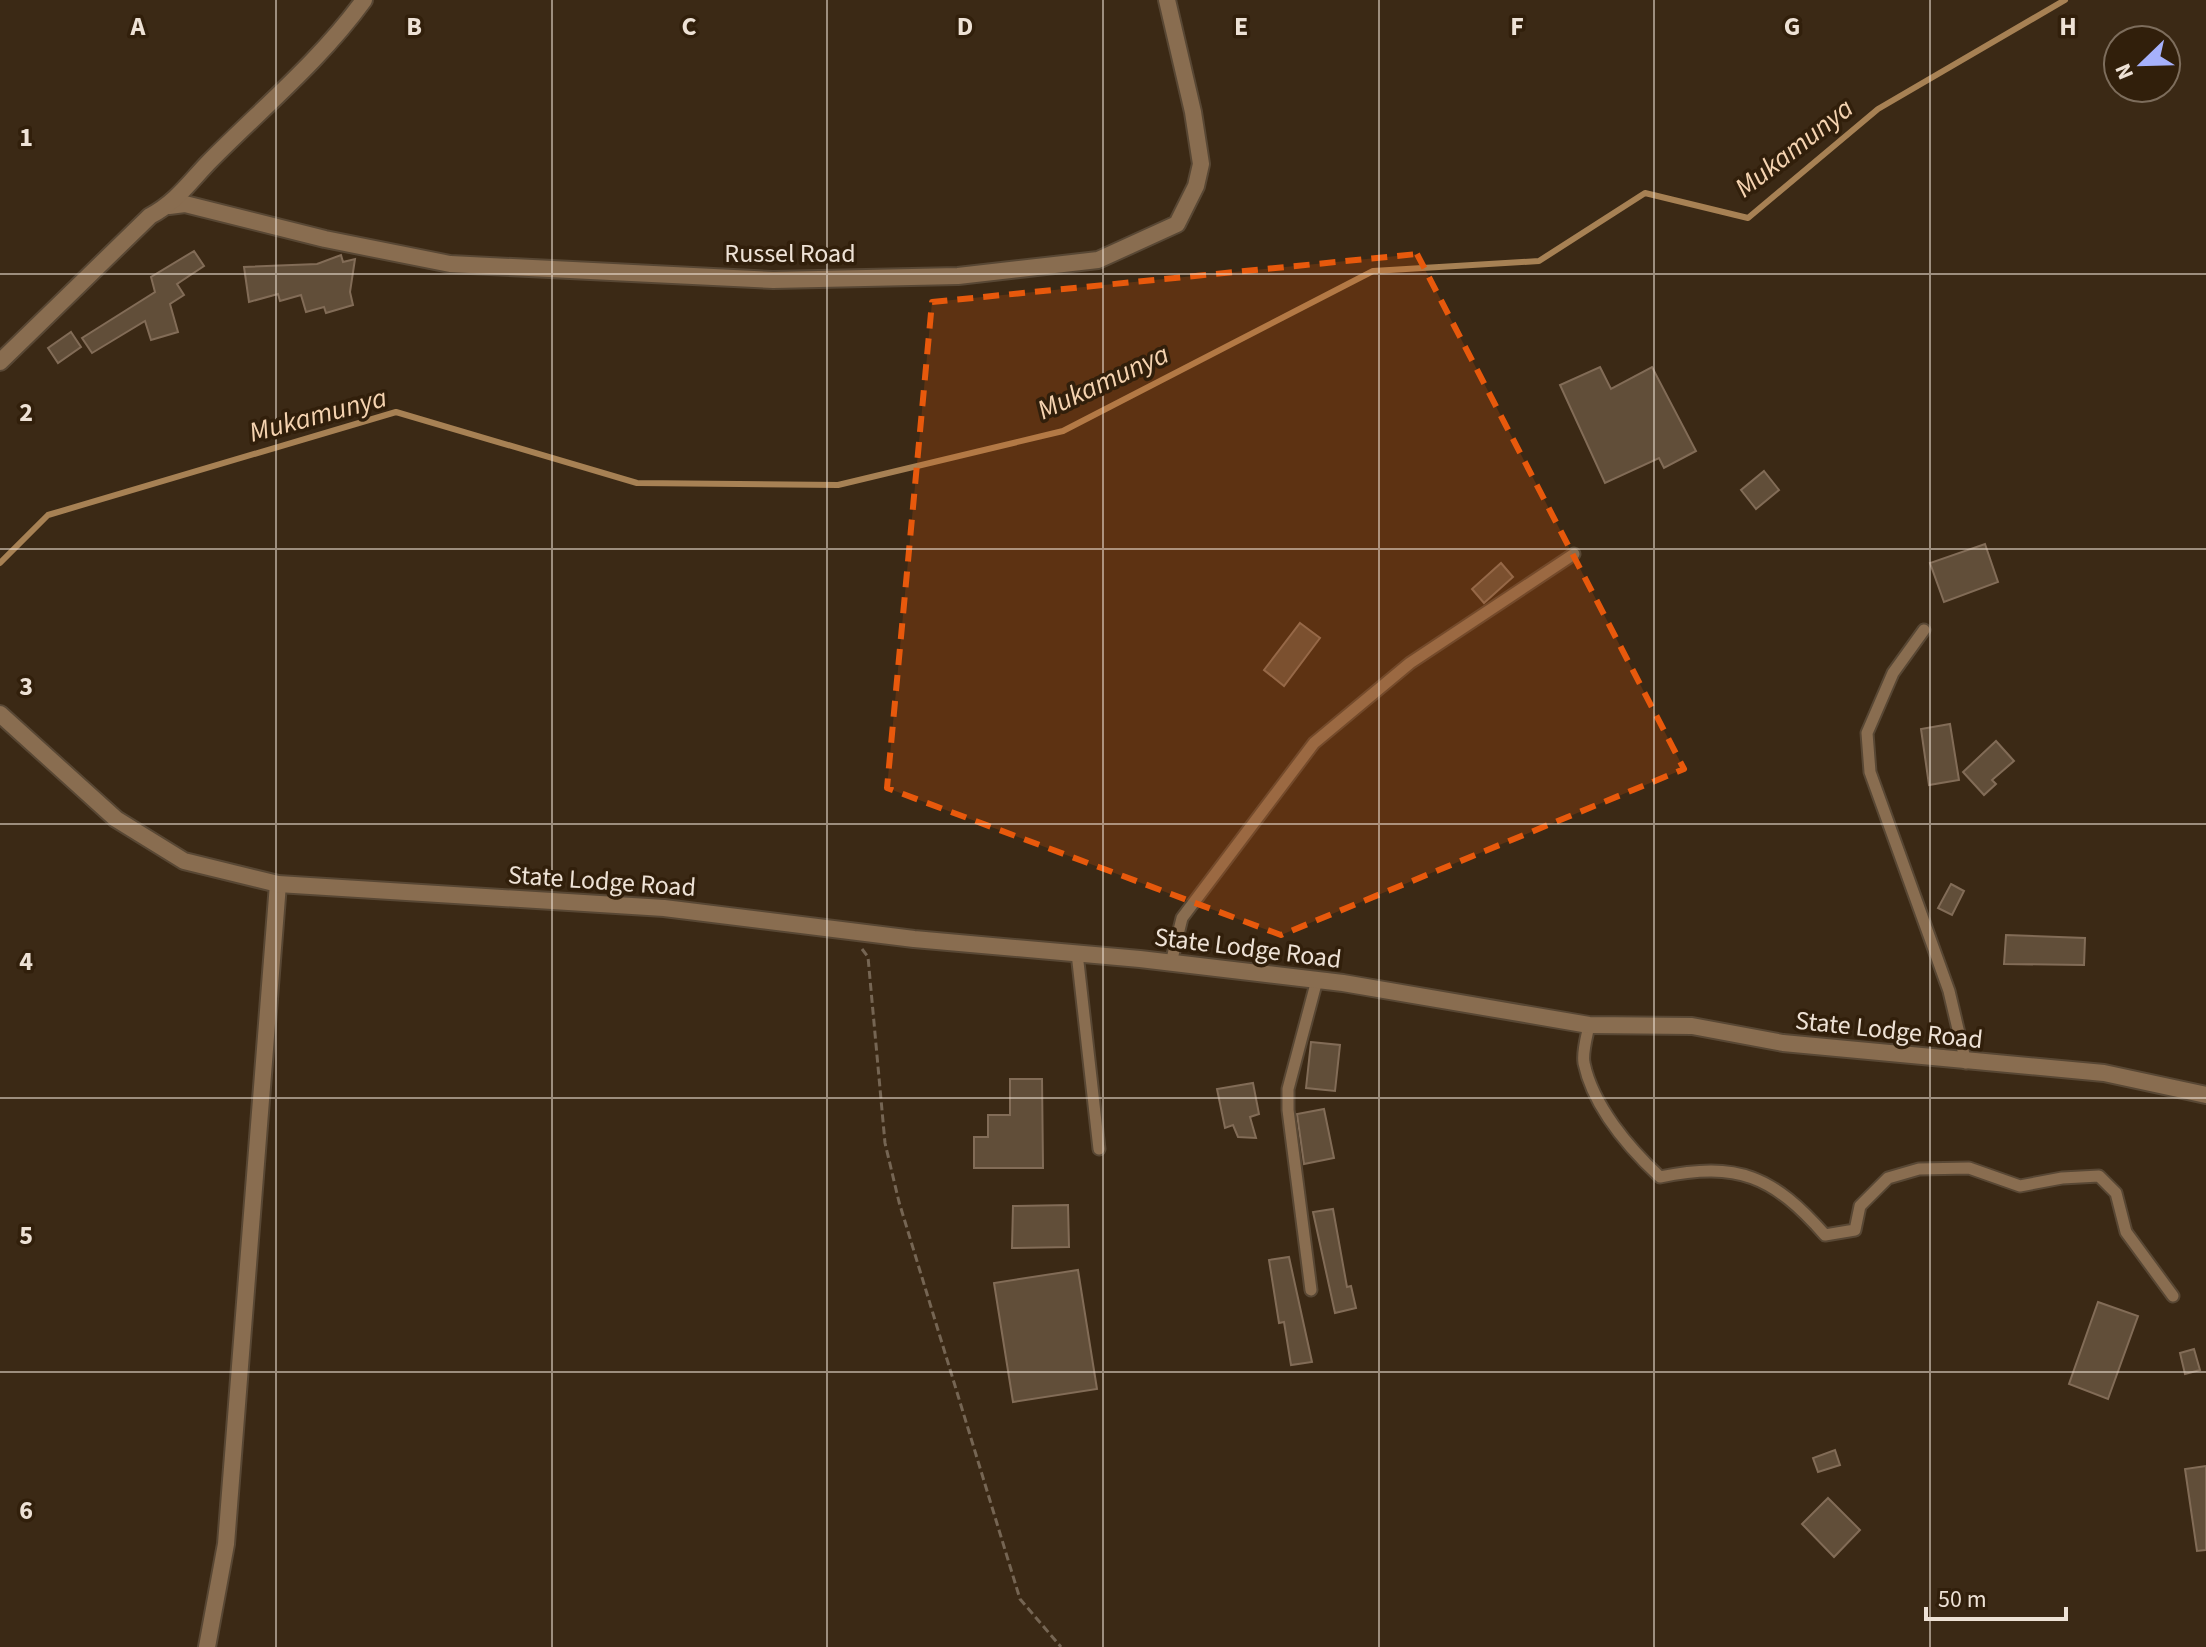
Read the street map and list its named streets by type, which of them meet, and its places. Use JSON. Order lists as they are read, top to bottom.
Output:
{
  "streets": {
    "street": ["Russel Road", "State Lodge Road"]
  },
  "water": ["Mukamunya"],
  "scale_bar": "50 m",
  "north": "bottom left",
  "grid": {
    "columns": [
      "A",
      "B",
      "C",
      "D",
      "E",
      "F",
      "G",
      "H"
    ],
    "rows": [
      "1",
      "2",
      "3",
      "4",
      "5",
      "6"
    ]
  }
}
